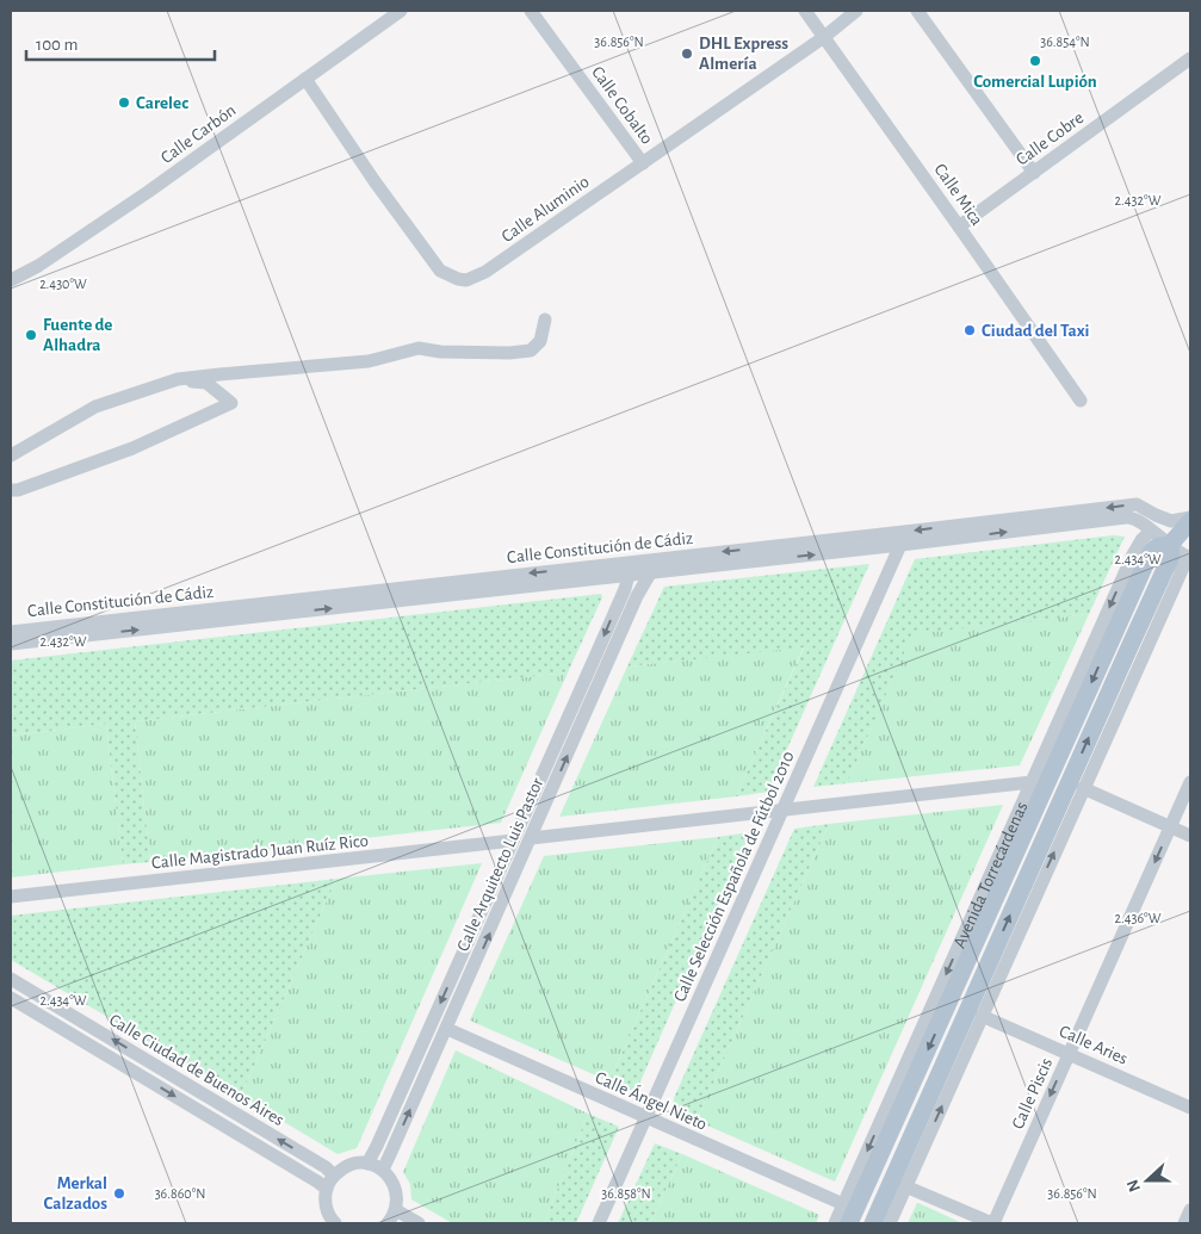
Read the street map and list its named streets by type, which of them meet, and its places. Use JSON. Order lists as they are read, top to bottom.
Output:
{
  "streets": {
    "main road": ["Avenida Torrecárdenas"],
    "street": [
      "Calle Cobalto",
      "Calle Carbón",
      "Calle Cobre",
      "Calle Mica",
      "Calle Aluminio",
      "Calle Constitución de Cádiz",
      "Calle Magistrado Juan Ruíz Rico",
      "Calle Arquitecto Luis Pastor",
      "Calle Selección Española de Fútbol 2010",
      "Calle Aries",
      "Calle Ciudad de Buenos Aires",
      "Calle Piscis",
      "Calle Ángel Nieto"
    ]
  },
  "crossings": [
    ["Calle Cobalto", "Calle Aluminio"],
    ["Calle Carbón", "Calle Aluminio"],
    ["Calle Cobre", "Calle Mica"],
    ["Calle Mica", "Calle Aluminio"],
    ["Calle Constitución de Cádiz", "Calle Arquitecto Luis Pastor"],
    ["Calle Constitución de Cádiz", "Avenida Torrecárdenas"],
    ["Calle Constitución de Cádiz", "Calle Selección Española de Fútbol 2010"],
    ["Calle Magistrado Juan Ruíz Rico", "Calle Arquitecto Luis Pastor"],
    ["Calle Arquitecto Luis Pastor", "Calle Ángel Nieto"],
    ["Avenida Torrecárdenas", "Calle Ángel Nieto"],
    ["Calle Selección Española de Fútbol 2010", "Calle Ángel Nieto"],
    ["Calle Aries", "Calle Piscis"]
  ],
  "places": [
    "DHL Express Almería",
    "Comercial Lupión",
    "Carelec",
    "Ciudad del Taxi",
    "Fuente de Alhadra",
    "Merkal Calzados"
  ],
  "scale_bar": "100 m",
  "north": "left",
  "coordinates": [
    "36.856°N",
    "36.854°N",
    "2.432°W",
    "2.430°W",
    "2.434°W",
    "2.436°W",
    "36.860°N",
    "36.858°N"
  ]
}
